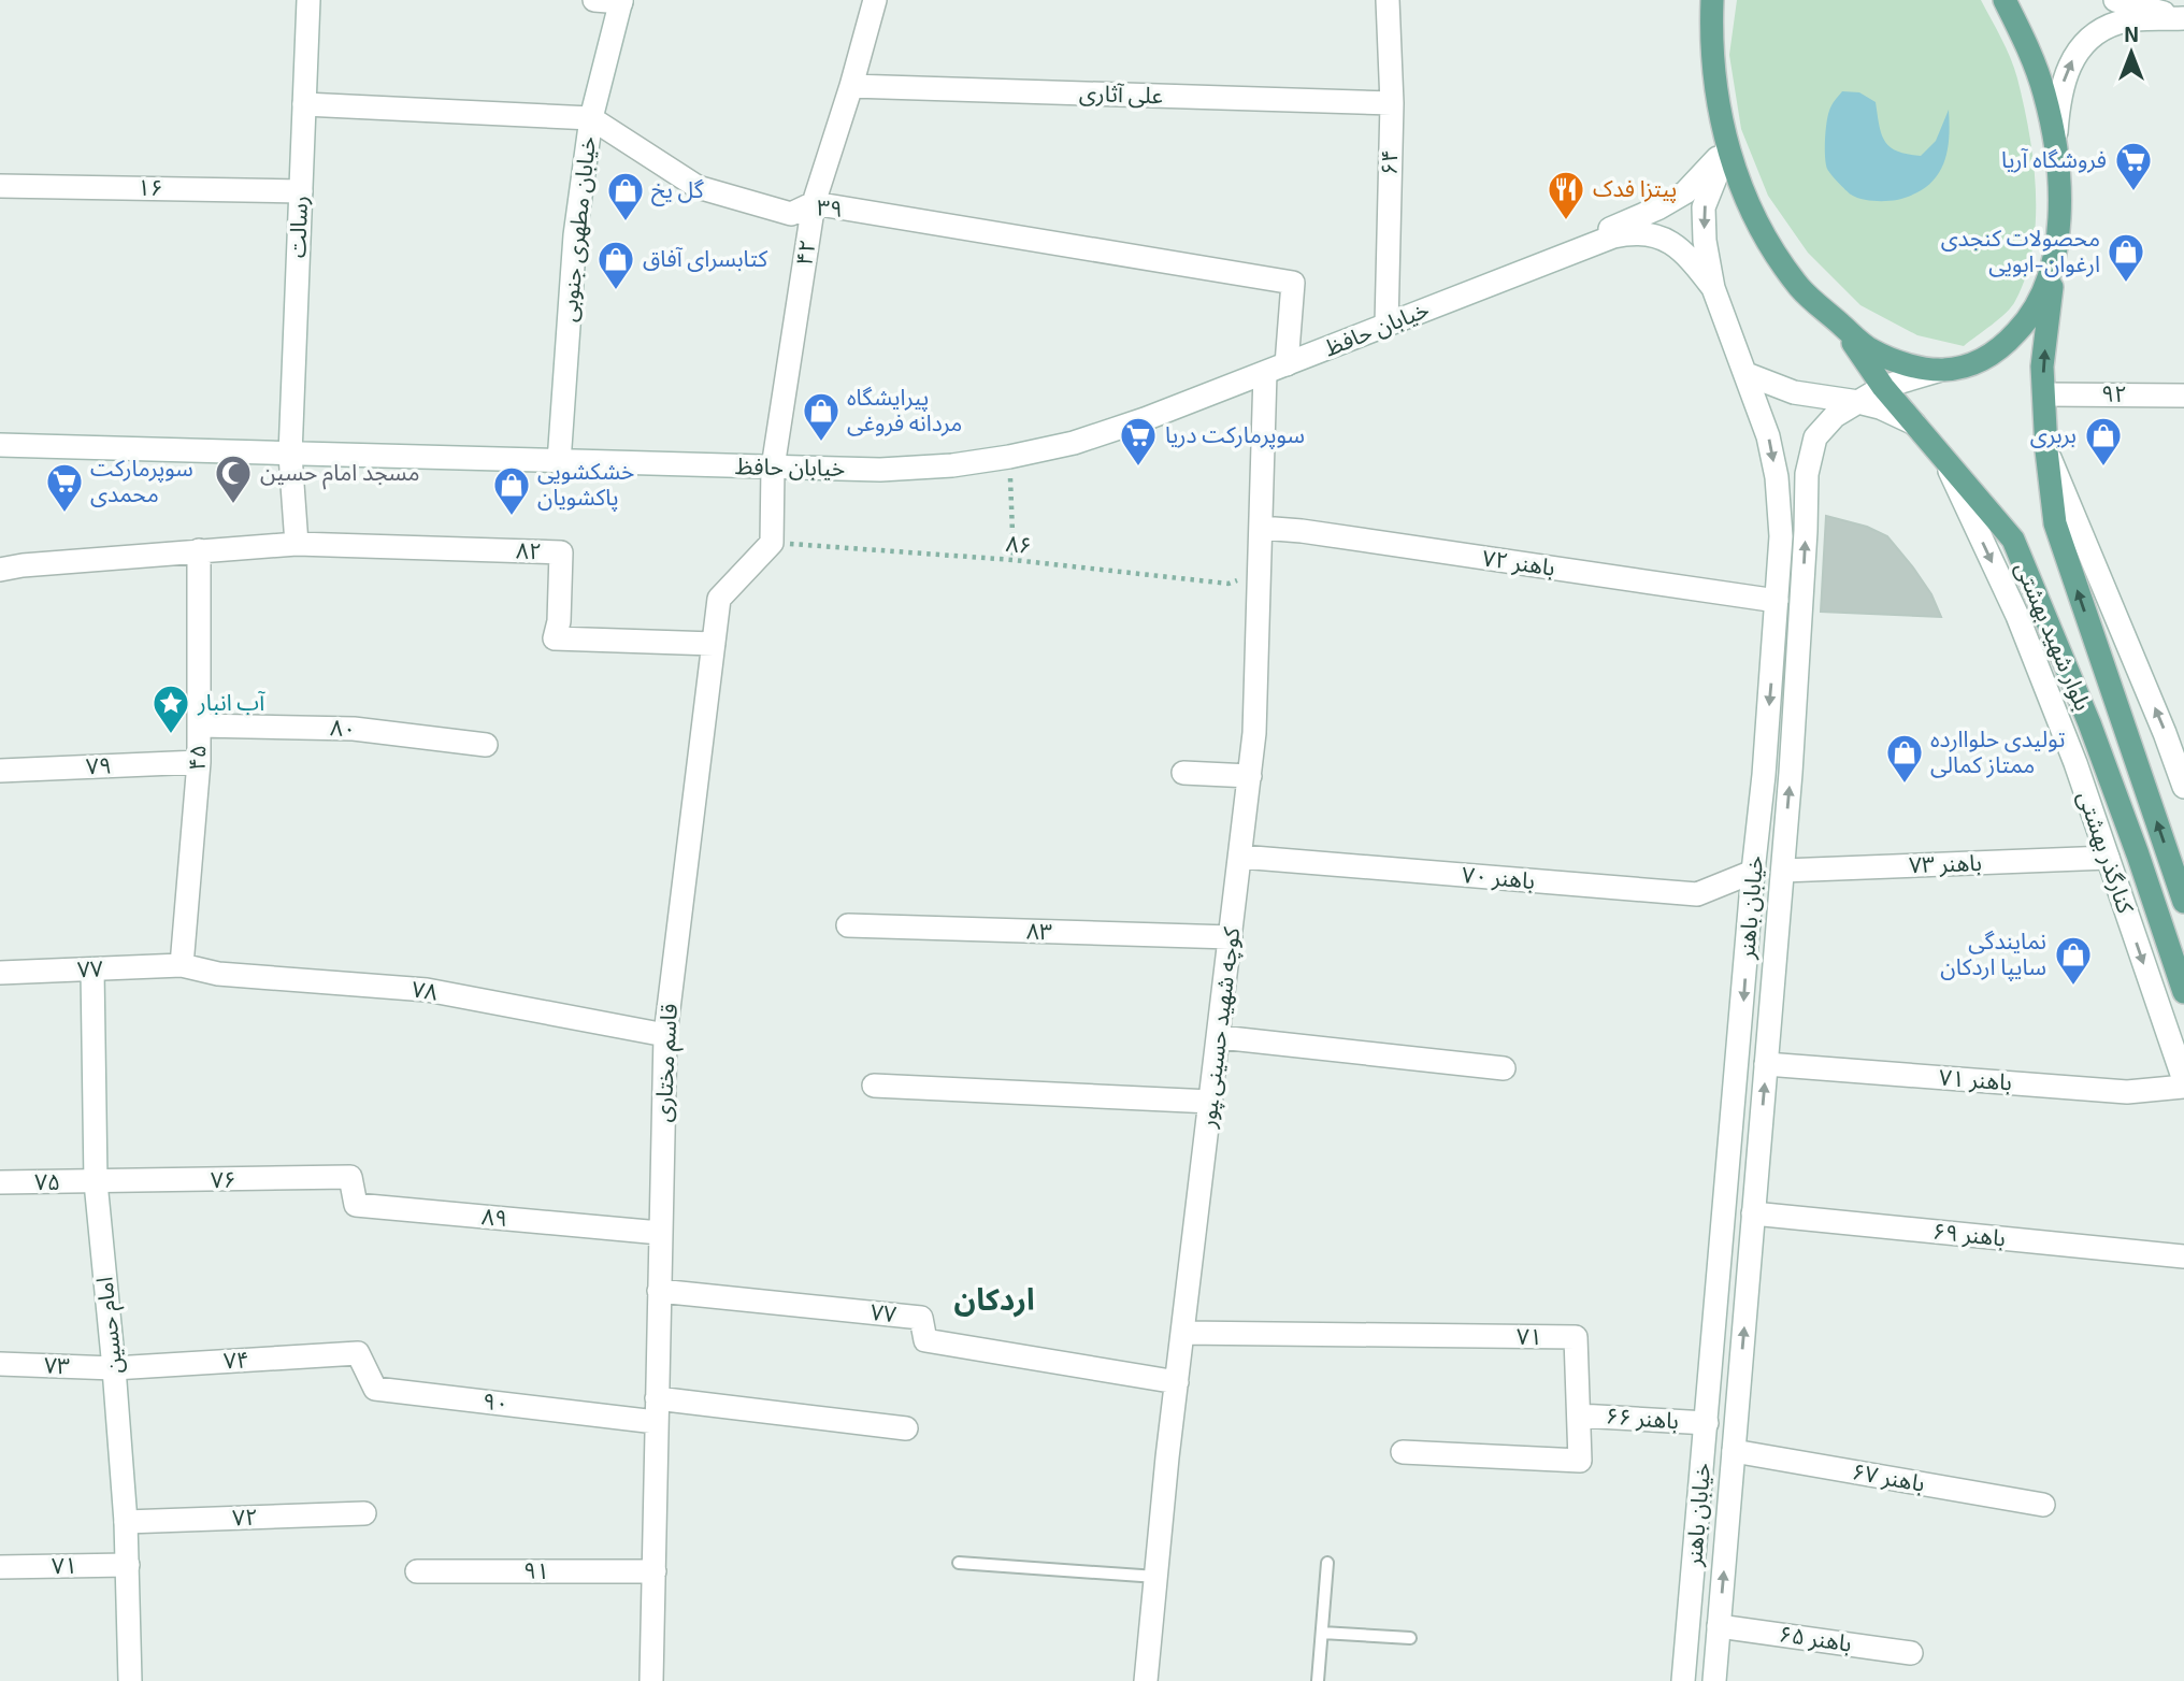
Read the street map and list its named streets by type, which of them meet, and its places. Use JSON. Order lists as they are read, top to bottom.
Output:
{
  "streets": {
    "main road": ["بلوار شهید بهشتی"],
    "street": [
      "علی آثاری",
      "۶۴",
      "۱۶",
      "۳۹",
      "رسالت",
      "خیابان مطهری جنوبی",
      "۴۲",
      "خیابان حافظ",
      "۹۲",
      "۸۲",
      "باهنر ۷۲",
      "۸۰",
      "۴۵",
      "۷۹",
      "کنارگذر بهشتی",
      "باهنر ۷۳",
      "باهنر ۷۰",
      "خیابان باهنر",
      "۸۳",
      "۷۷",
      "۷۸",
      "کوچه شهید حسینی ‍پور",
      "قاسم مختاری",
      "باهنر ۷۱",
      "۷۶",
      "۷۵",
      "۸۹",
      "باهنر ۶۹",
      "امام حسین",
      "۷۱",
      "۷۴",
      "۷۳",
      "۹۰",
      "باهنر ۶۶",
      "باهنر ۶۷",
      "۷۲",
      "۹۱",
      "باهنر ۶۵"
    ],
    "path": ["۸۶"]
  },
  "crossings": [
    ["علی آثاری", "۶۴"],
    ["علی آثاری", "۴۲"],
    ["۶۴", "خیابان حافظ"],
    ["۱۶", "رسالت"],
    ["۳۹", "خیابان مطهری جنوبی"],
    ["۳۹", "۴۲"],
    ["۳۹", "خیابان حافظ"],
    ["۳۹", "کوچه شهید حسینی ‍پور"],
    ["رسالت", "خیابان حافظ"],
    ["رسالت", "۸۲"],
    ["خیابان مطهری جنوبی", "خیابان حافظ"],
    ["۴۲", "خیابان حافظ"],
    ["خیابان حافظ", "خیابان باهنر"],
    ["خیابان حافظ", "کوچه شهید حسینی ‍پور"],
    ["۹۲", "بلوار شهید بهشتی"],
    ["۸۶", "کوچه شهید حسینی ‍پور"],
    ["۸۶", "قاسم مختاری"],
    ["۸۲", "قاسم مختاری"],
    ["باهنر ۷۲", "خیابان باهنر"],
    ["باهنر ۷۲", "کوچه شهید حسینی ‍پور"],
    ["بلوار شهید بهشتی", "کنارگذر بهشتی"],
    ["بلوار شهید بهشتی", "خیابان باهنر"],
    ["۸۰", "۴۵"],
    ["۴۵", "۷۹"],
    ["۴۵", "۷۷"],
    ["۴۵", "۷۸"],
    ["کنارگذر بهشتی", "باهنر ۷۳"],
    ["باهنر ۷۳", "باهنر ۷۰"],
    ["باهنر ۷۳", "خیابان باهنر"],
    ["باهنر ۷۰", "خیابان باهنر"],
    ["باهنر ۷۰", "کوچه شهید حسینی ‍پور"],
    ["خیابان باهنر", "باهنر ۷۱"],
    ["خیابان باهنر", "باهنر ۶۹"],
    ["خیابان باهنر", "باهنر ۶۶"],
    ["خیابان باهنر", "باهنر ۶۷"],
    ["خیابان باهنر", "باهنر ۶۵"],
    ["۸۳", "کوچه شهید حسینی ‍پور"],
    ["۷۷", "۷۸"],
    ["۷۷", "کوچه شهید حسینی ‍پور"],
    ["۷۷", "قاسم مختاری"],
    ["۷۷", "امام حسین"],
    ["۷۸", "قاسم مختاری"],
    ["کوچه شهید حسینی ‍پور", "۷۱"],
    ["قاسم مختاری", "۸۹"],
    ["قاسم مختاری", "۹۰"],
    ["قاسم مختاری", "۹۱"],
    ["۷۶", "۷۵"],
    ["۷۶", "۸۹"],
    ["۷۶", "امام حسین"],
    ["۷۵", "امام حسین"],
    ["امام حسین", "۷۱"],
    ["امام حسین", "۷۴"],
    ["امام حسین", "۷۳"],
    ["امام حسین", "۷۲"],
    ["۷۱", "باهنر ۶۶"],
    ["۷۴", "۷۳"],
    ["۷۴", "۹۰"]
  ],
  "districts": ["اردکان"],
  "places": {
    "supermarket": ["فروشگاه آریا", "سوپرمارکت دریا", "سوپرمارکت محمدی"],
    "restaurant": ["پیتزا فدک"],
    "shop": [
      "گل یخ",
      "محصولات کنجدی ارغوان-ابویی",
      "کتابسرای آفاق",
      "پیرایشگاه مردانه فروغی",
      "بربری",
      "خشکشویی پاکشویان",
      "تولیدی حلواارده ممتاز کمالی",
      "نمایندگی سایپا اردکان"
    ],
    "mosque": ["مسجد امام حسین"],
    "place": ["آب انبار"]
  },
  "north": "top"
}
